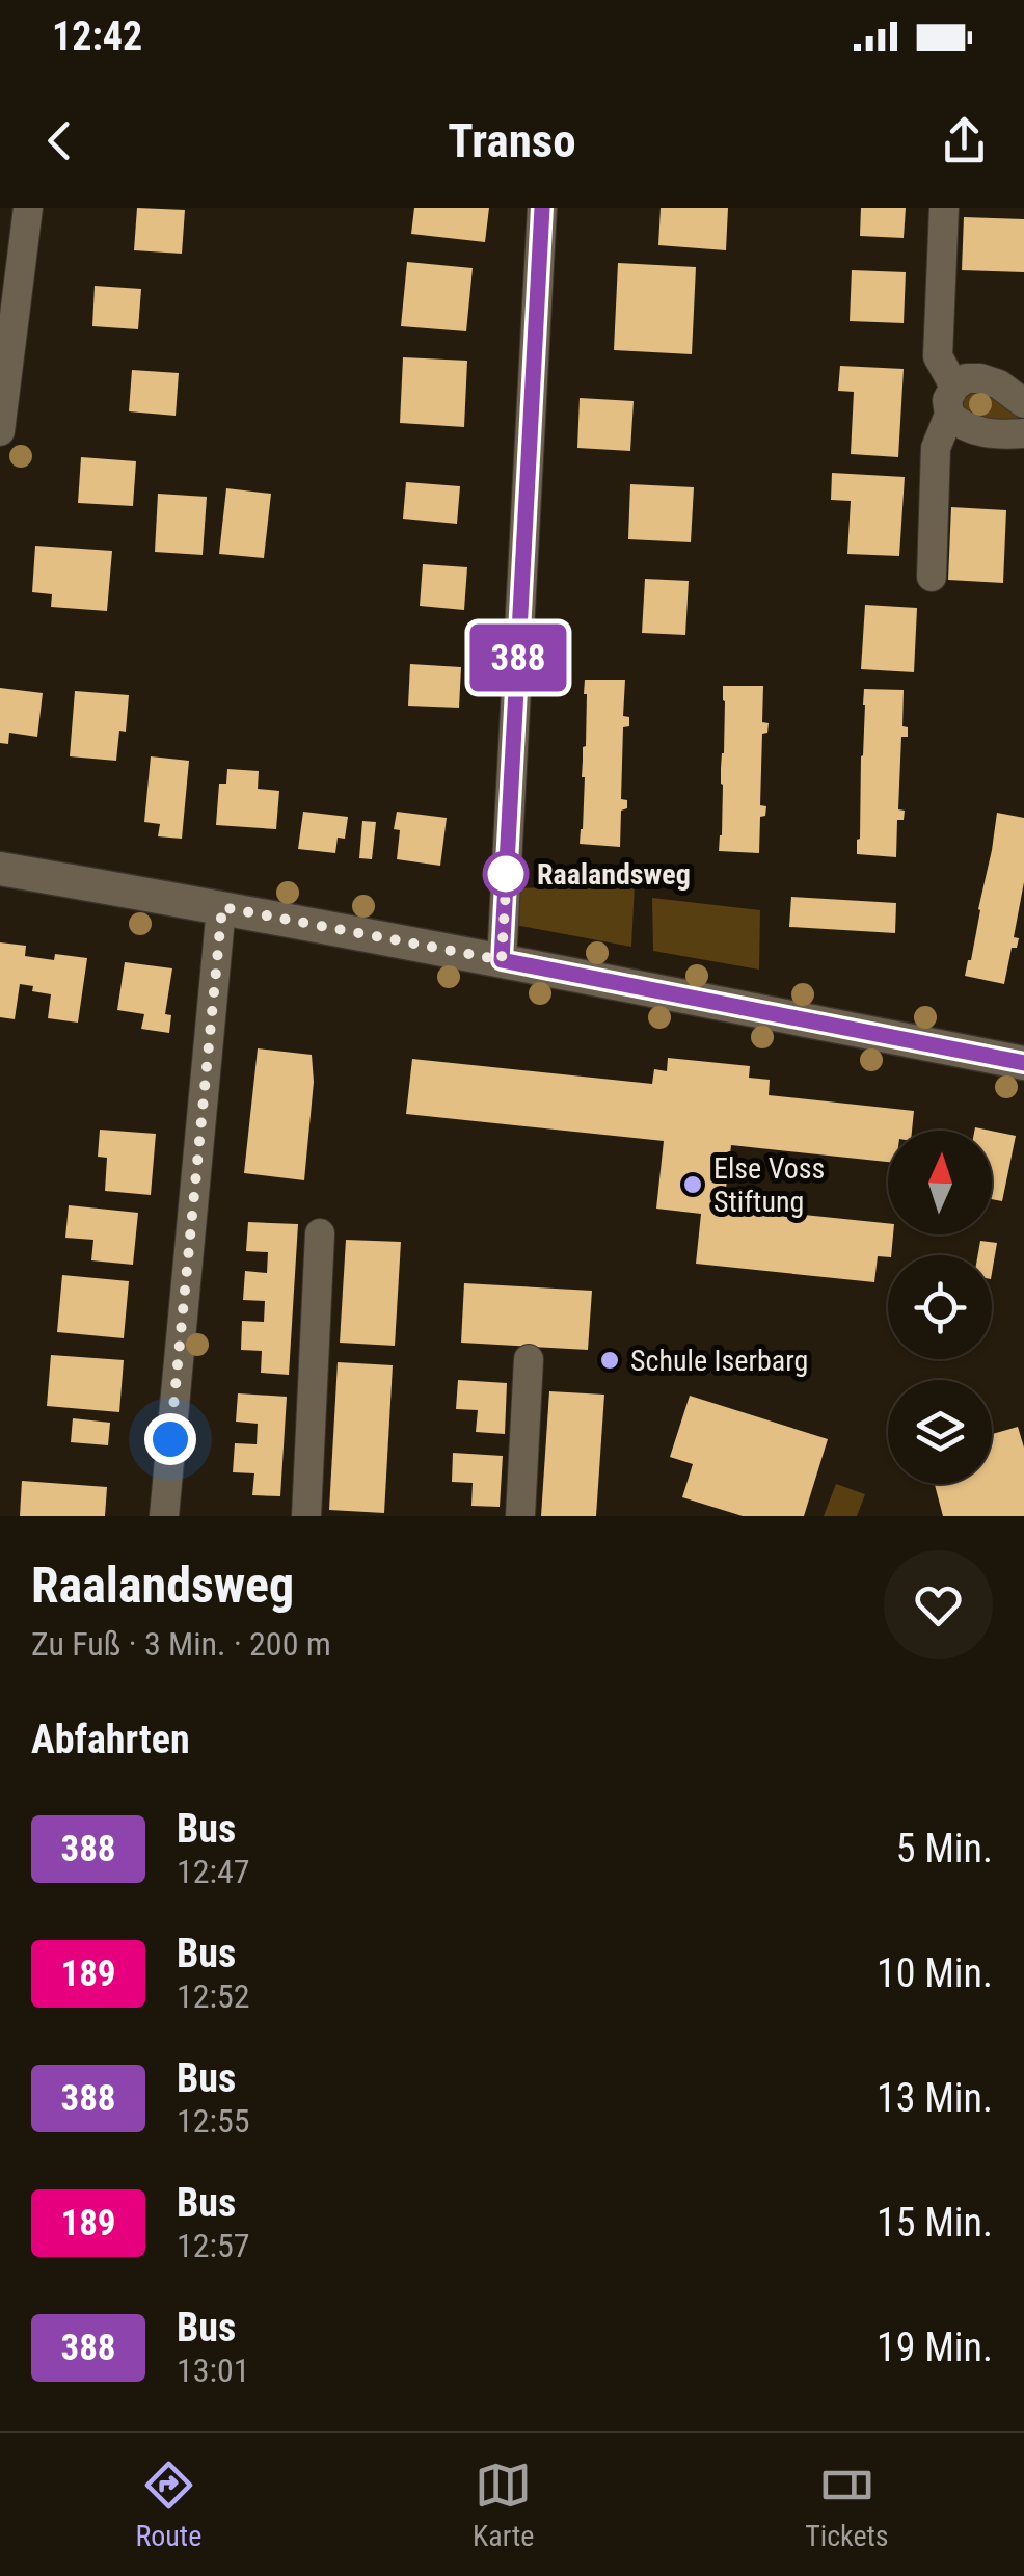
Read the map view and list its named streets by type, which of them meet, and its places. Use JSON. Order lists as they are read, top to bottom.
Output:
{
  "places": ["Raalandsweg", "Else Voss Stiftung", "Schule Iserbarg"],
  "lines": ["bus line 388"],
  "north": "top",
  "page": {
    "status": "12:42",
    "header": "Transo",
    "on_map": "388",
    "heading": [
      ["Raalandsweg", "Zu Fuß · 3 Min. · 200 m"],
      "Abfahrten"
    ],
    "list": [
      {
        "mark": "388",
        "name": "Bus",
        "note": "12:47",
        "value": "5 Min."
      },
      {
        "mark": "189",
        "name": "Bus",
        "note": "12:52",
        "value": "10 Min."
      },
      {
        "mark": "388",
        "name": "Bus",
        "note": "12:55",
        "value": "13 Min."
      },
      {
        "mark": "189",
        "name": "Bus",
        "note": "12:57",
        "value": "15 Min."
      },
      {
        "mark": "388",
        "name": "Bus",
        "note": "13:01",
        "value": "19 Min."
      }
    ],
    "tabs": ["Route", "Karte", "Tickets"]
  }
}
